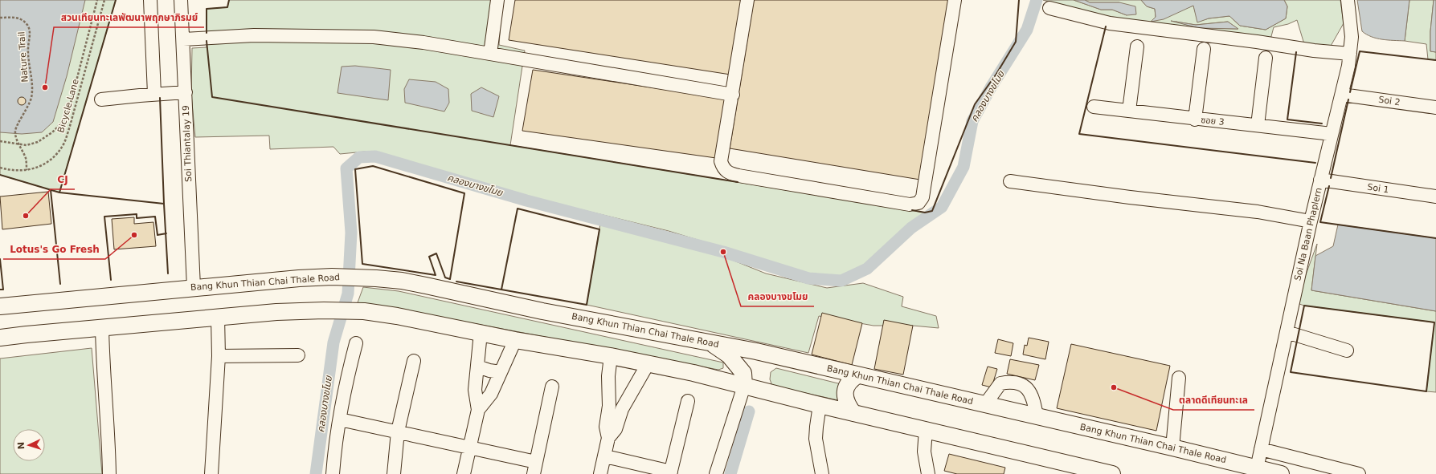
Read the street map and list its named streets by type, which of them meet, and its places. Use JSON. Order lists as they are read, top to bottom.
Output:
{
  "streets": {
    "main road": ["Bang Khun Thian Chai Thale Road"],
    "street": [
      "Soi 2",
      "ซอย 3",
      "Soi Thiantalay 19",
      "Soi 1",
      "Soi Na Baan Phaplern"
    ],
    "path": ["Nature Trail", "Bicycle Lane"]
  },
  "crossings": [
    ["Nature Trail", "Bicycle Lane"],
    ["Soi 2", "Soi Na Baan Phaplern"],
    ["ซอย 3", "Soi Na Baan Phaplern"],
    ["Soi Thiantalay 19", "Bang Khun Thian Chai Thale Road"],
    ["Soi 1", "Soi Na Baan Phaplern"],
    ["Soi Na Baan Phaplern", "Bang Khun Thian Chai Thale Road"]
  ],
  "water": ["คลองบางขโมย"],
  "places": [
    "สวนเทียนทะเลพัฒนาพฤกษาภิรมย์",
    "CJ",
    "Lotus's Go Fresh",
    "คลองบางขโมย",
    "ตลาดดีเทียนทะเล"
  ],
  "north": "left"
}
